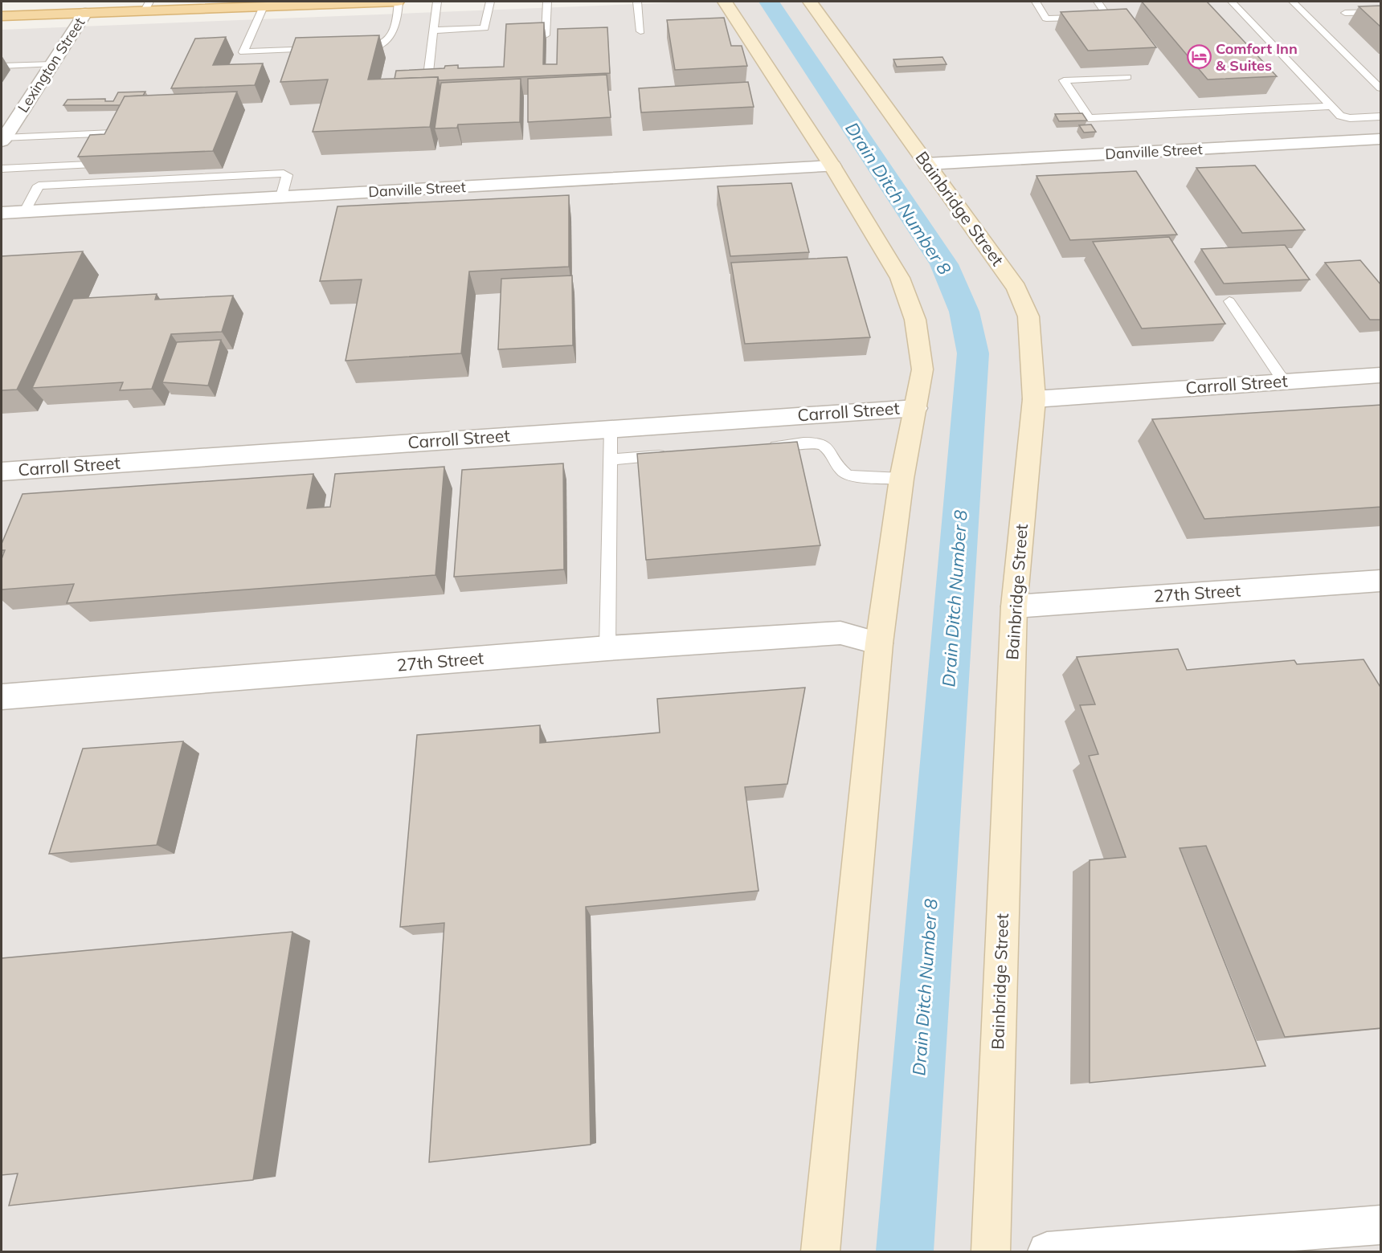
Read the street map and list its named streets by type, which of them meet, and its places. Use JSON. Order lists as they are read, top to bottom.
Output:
{
  "streets": {
    "street": [
      "Lexington Street",
      "Danville Street",
      "Bainbridge Street",
      "Carroll Street",
      "27th Street"
    ]
  },
  "crossings": [
    ["Danville Street", "Bainbridge Street"],
    ["Bainbridge Street", "Carroll Street"],
    ["Bainbridge Street", "27th Street"]
  ],
  "water": ["Drain Ditch Number 8"],
  "places": {
    "hotel": ["Comfort Inn & Suites"]
  }
}
